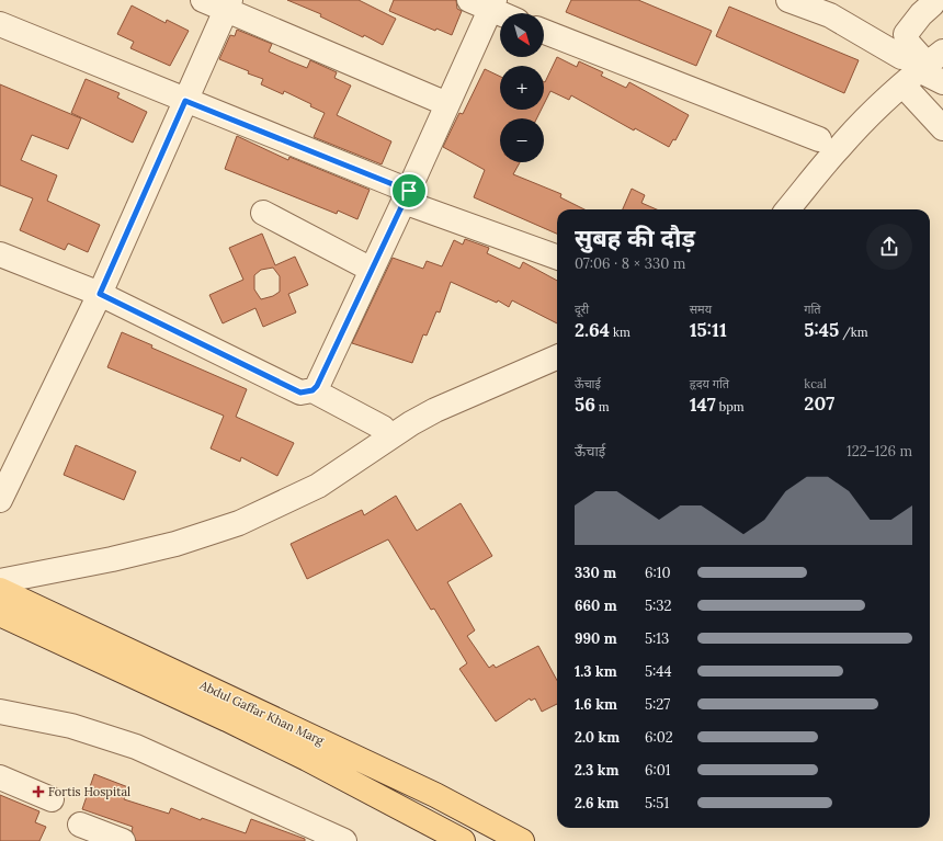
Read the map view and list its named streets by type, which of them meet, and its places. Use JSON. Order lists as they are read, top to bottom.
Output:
{
  "streets": {
    "main road": ["Abdul Gaffar Khan Marg"]
  },
  "places": {
    "health": ["Fortis Hospital"]
  },
  "north": "bottom right",
  "page": {
    "map_buttons": ["+", "−"],
    "heading": ["सुबह की दौड़", "07:06 · 8 × 330 m"],
    "stats": [
      ["दूरी", "2.64 km"],
      ["समय", "15:11"],
      ["गति", "5:45 /km"],
      ["ऊँचाई", "56 m"],
      ["हृदय गति", "147 bpm"],
      ["kcal", "207"]
    ],
    "chart": ["ऊँचाई", "122–126 m"],
    "list": [
      {
        "name": "330 m",
        "note": "6:10"
      },
      {
        "name": "660 m",
        "note": "5:32"
      },
      {
        "name": "990 m",
        "note": "5:13"
      },
      {
        "name": "1.3 km",
        "note": "5:44"
      },
      {
        "name": "1.6 km",
        "note": "5:27"
      },
      {
        "name": "2.0 km",
        "note": "6:02"
      },
      {
        "name": "2.3 km",
        "note": "6:01"
      },
      {
        "name": "2.6 km",
        "note": "5:51"
      }
    ]
  }
}
